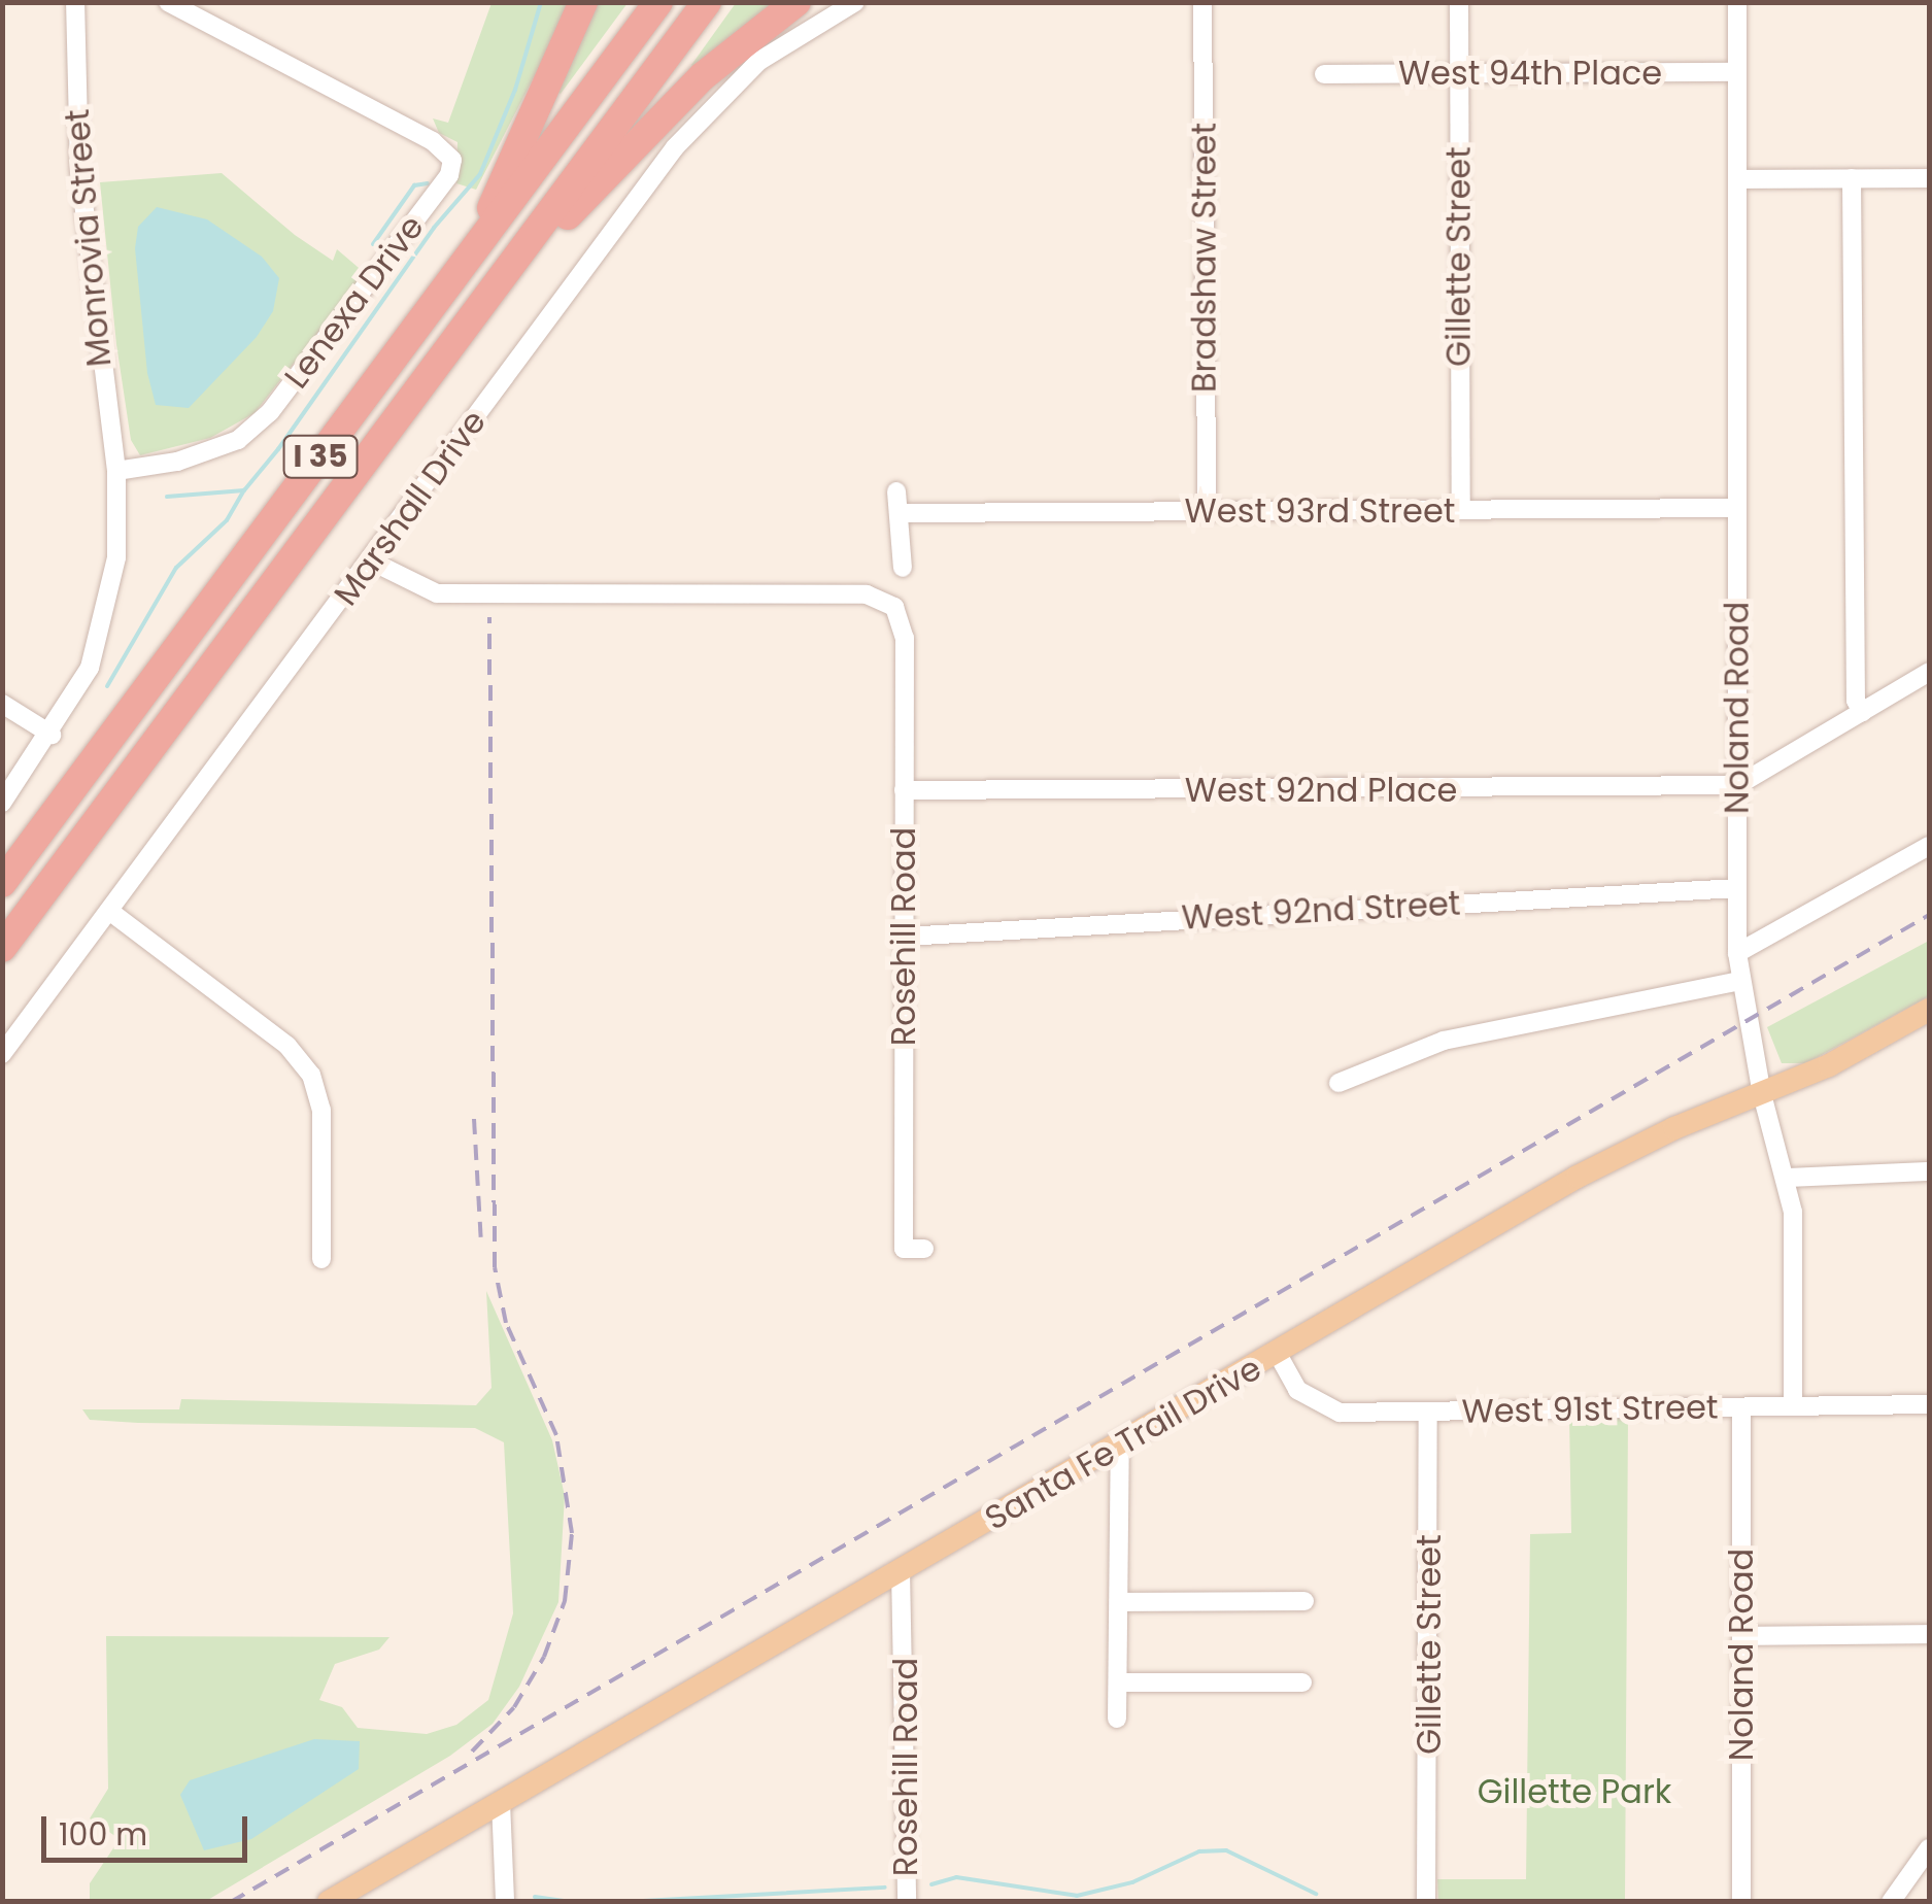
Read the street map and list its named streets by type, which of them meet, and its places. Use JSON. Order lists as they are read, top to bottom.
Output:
{
  "streets": {
    "highway": ["I 35"],
    "main road": ["Santa Fe Trail Drive"],
    "street": [
      "West 94th Place",
      "Monrovia Street",
      "Gillette Street",
      "Bradshaw Street",
      "Lenexa Drive",
      "Marshall Drive",
      "West 93rd Street",
      "Noland Road",
      "West 92nd Place",
      "West 92nd Street",
      "Rosehill Road",
      "West 91st Street"
    ]
  },
  "crossings": [
    ["West 94th Place", "Gillette Street"],
    ["West 94th Place", "Noland Road"],
    ["Monrovia Street", "Lenexa Drive"],
    ["Gillette Street", "West 93rd Street"],
    ["Gillette Street", "West 91st Street"],
    ["Bradshaw Street", "West 93rd Street"],
    ["Marshall Drive", "Rosehill Road"],
    ["West 93rd Street", "Noland Road"],
    ["Noland Road", "West 92nd Place"],
    ["Noland Road", "West 92nd Street"],
    ["Noland Road", "West 91st Street"],
    ["Noland Road", "Santa Fe Trail Drive"],
    ["West 92nd Place", "Rosehill Road"],
    ["West 92nd Street", "Rosehill Road"],
    ["Rosehill Road", "Santa Fe Trail Drive"],
    ["West 91st Street", "Santa Fe Trail Drive"]
  ],
  "parks": ["Gillette Park"],
  "scale_bar": "100 m"
}
